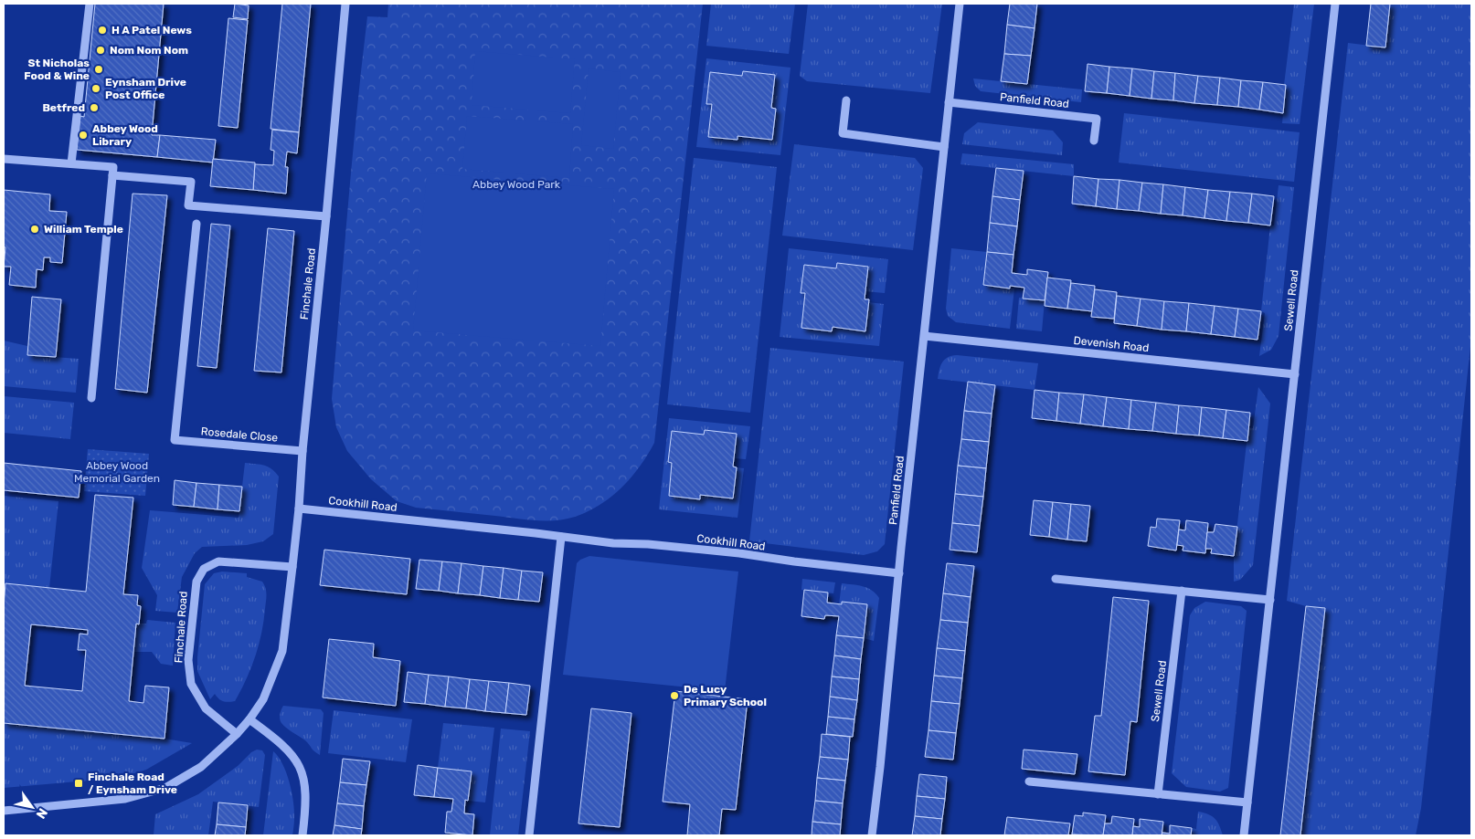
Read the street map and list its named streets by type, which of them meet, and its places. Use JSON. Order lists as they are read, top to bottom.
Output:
{
  "streets": {
    "street": [
      "Panfield Road",
      "Finchale Road",
      "Sewell Road",
      "Devenish Road",
      "Rosedale Close",
      "Cookhill Road"
    ]
  },
  "crossings": [
    ["Panfield Road", "Devenish Road"],
    ["Panfield Road", "Cookhill Road"],
    ["Finchale Road", "Rosedale Close"],
    ["Finchale Road", "Cookhill Road"],
    ["Sewell Road", "Devenish Road"]
  ],
  "parks": ["Abbey Wood Park", "Abbey Wood Memorial Garden"],
  "places": {
    "other": [
      "H A Patel News",
      "Nom Nom Nom",
      "St Nicholas Food & Wine",
      "Eynsham Drive Post Office",
      "Betfred",
      "Abbey Wood Library",
      "William Temple",
      "De Lucy Primary School"
    ],
    "transit": ["Finchale Road / Eynsham Drive"]
  },
  "north": "bottom right"
}
